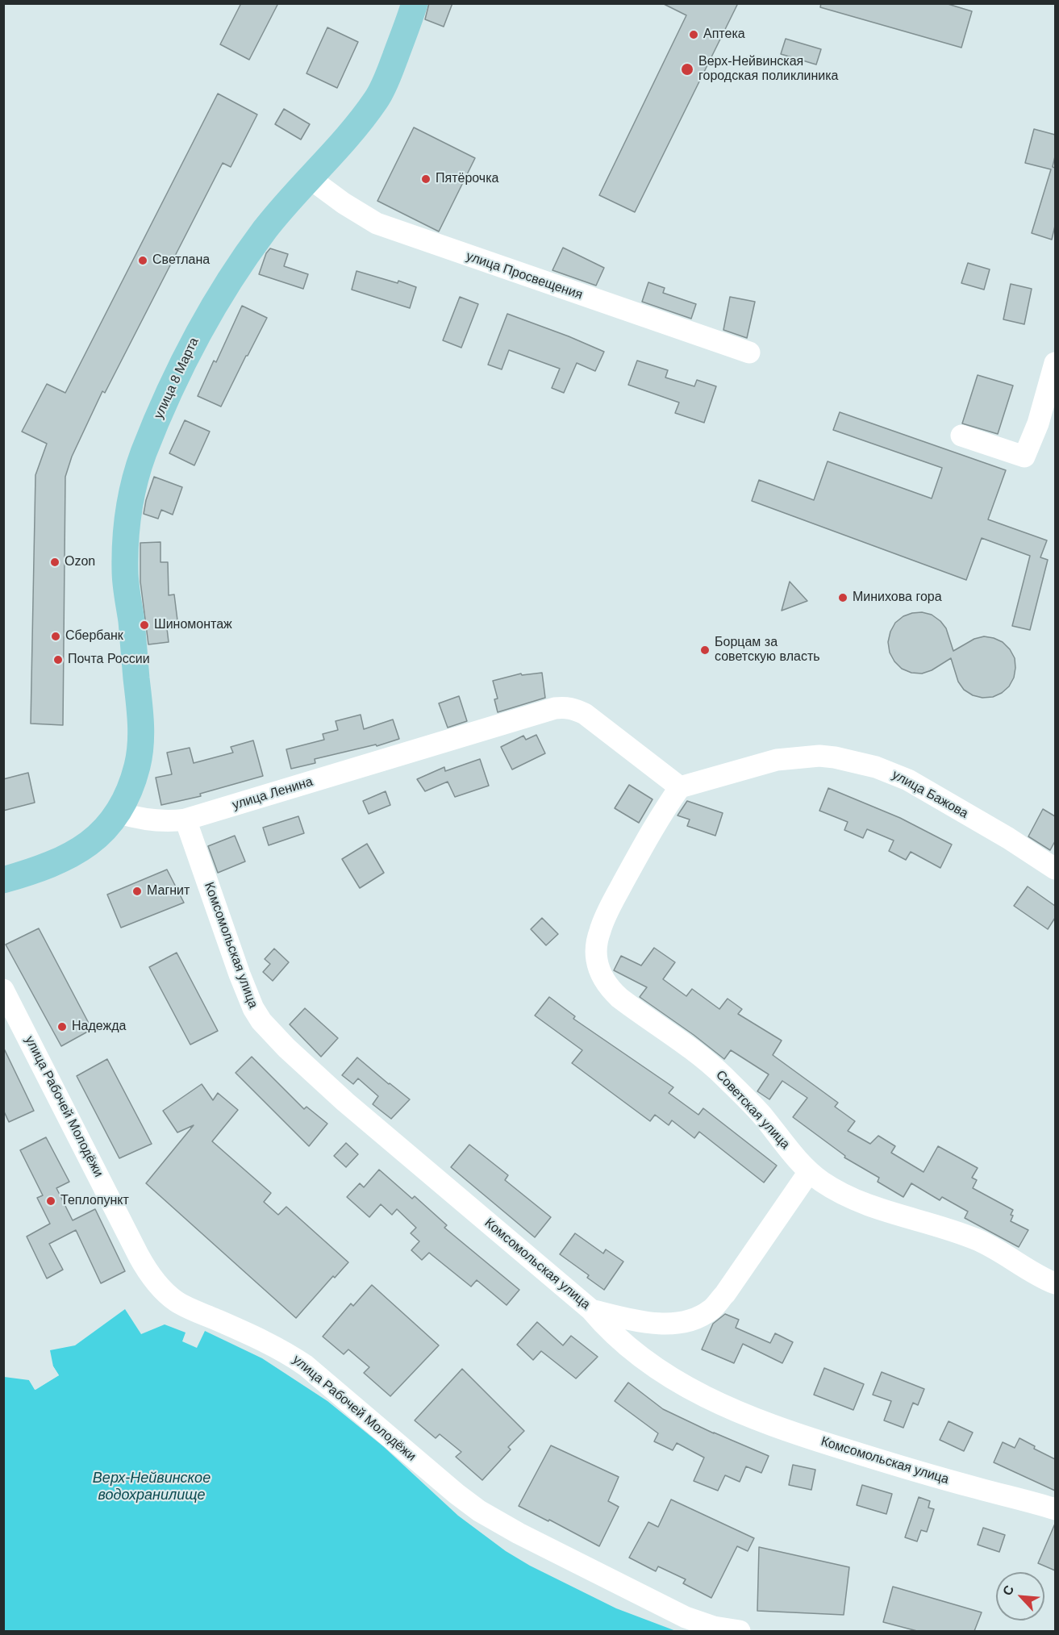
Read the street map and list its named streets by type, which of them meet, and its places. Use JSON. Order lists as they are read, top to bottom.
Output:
{
  "streets": {
    "main road": ["улица 8 Марта"],
    "street": [
      "улица Просвещения",
      "улица Ленина",
      "улица Бажова",
      "Комсомольская улица",
      "улица Рабочей Молодёжи",
      "Советская улица"
    ]
  },
  "crossings": [
    ["улица Просвещения", "улица 8 Марта"],
    ["улица 8 Марта", "улица Ленина"],
    ["улица Ленина", "улица Бажова"],
    ["улица Ленина", "Комсомольская улица"],
    ["улица Ленина", "Советская улица"],
    ["улица Бажова", "Советская улица"]
  ],
  "water": ["Верх-Нейвинское водохранилище"],
  "places": [
    "Аптека",
    "Верх-Нейвинская городская поликлиника",
    "Пятёрочка",
    "Светлана",
    "Ozon",
    "Минихова гора",
    "Шиномонтаж",
    "Сбербанк",
    "Борцам за советскую власть",
    "Почта России",
    "Магнит",
    "Надежда",
    "Теплопункт"
  ],
  "north": "top left"
}
